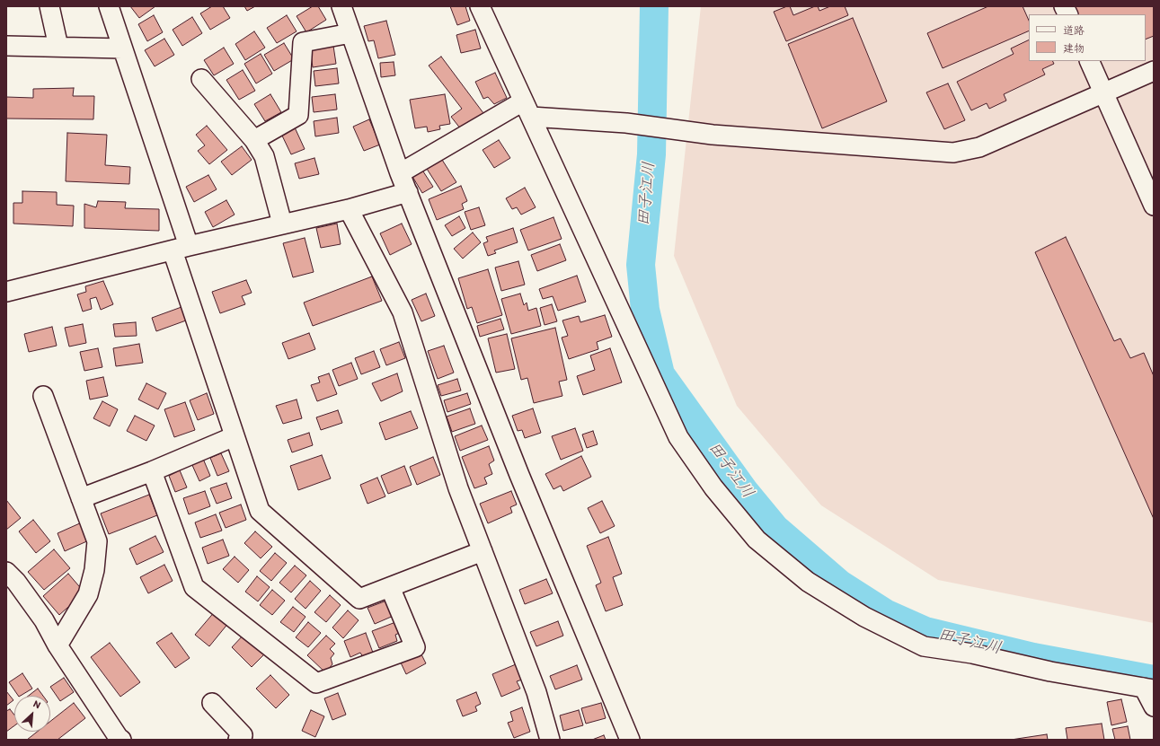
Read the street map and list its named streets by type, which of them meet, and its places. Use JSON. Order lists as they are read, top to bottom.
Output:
{
  "water": ["田子江川"],
  "legend": ["道路", "建物"],
  "north": "top right"
}
